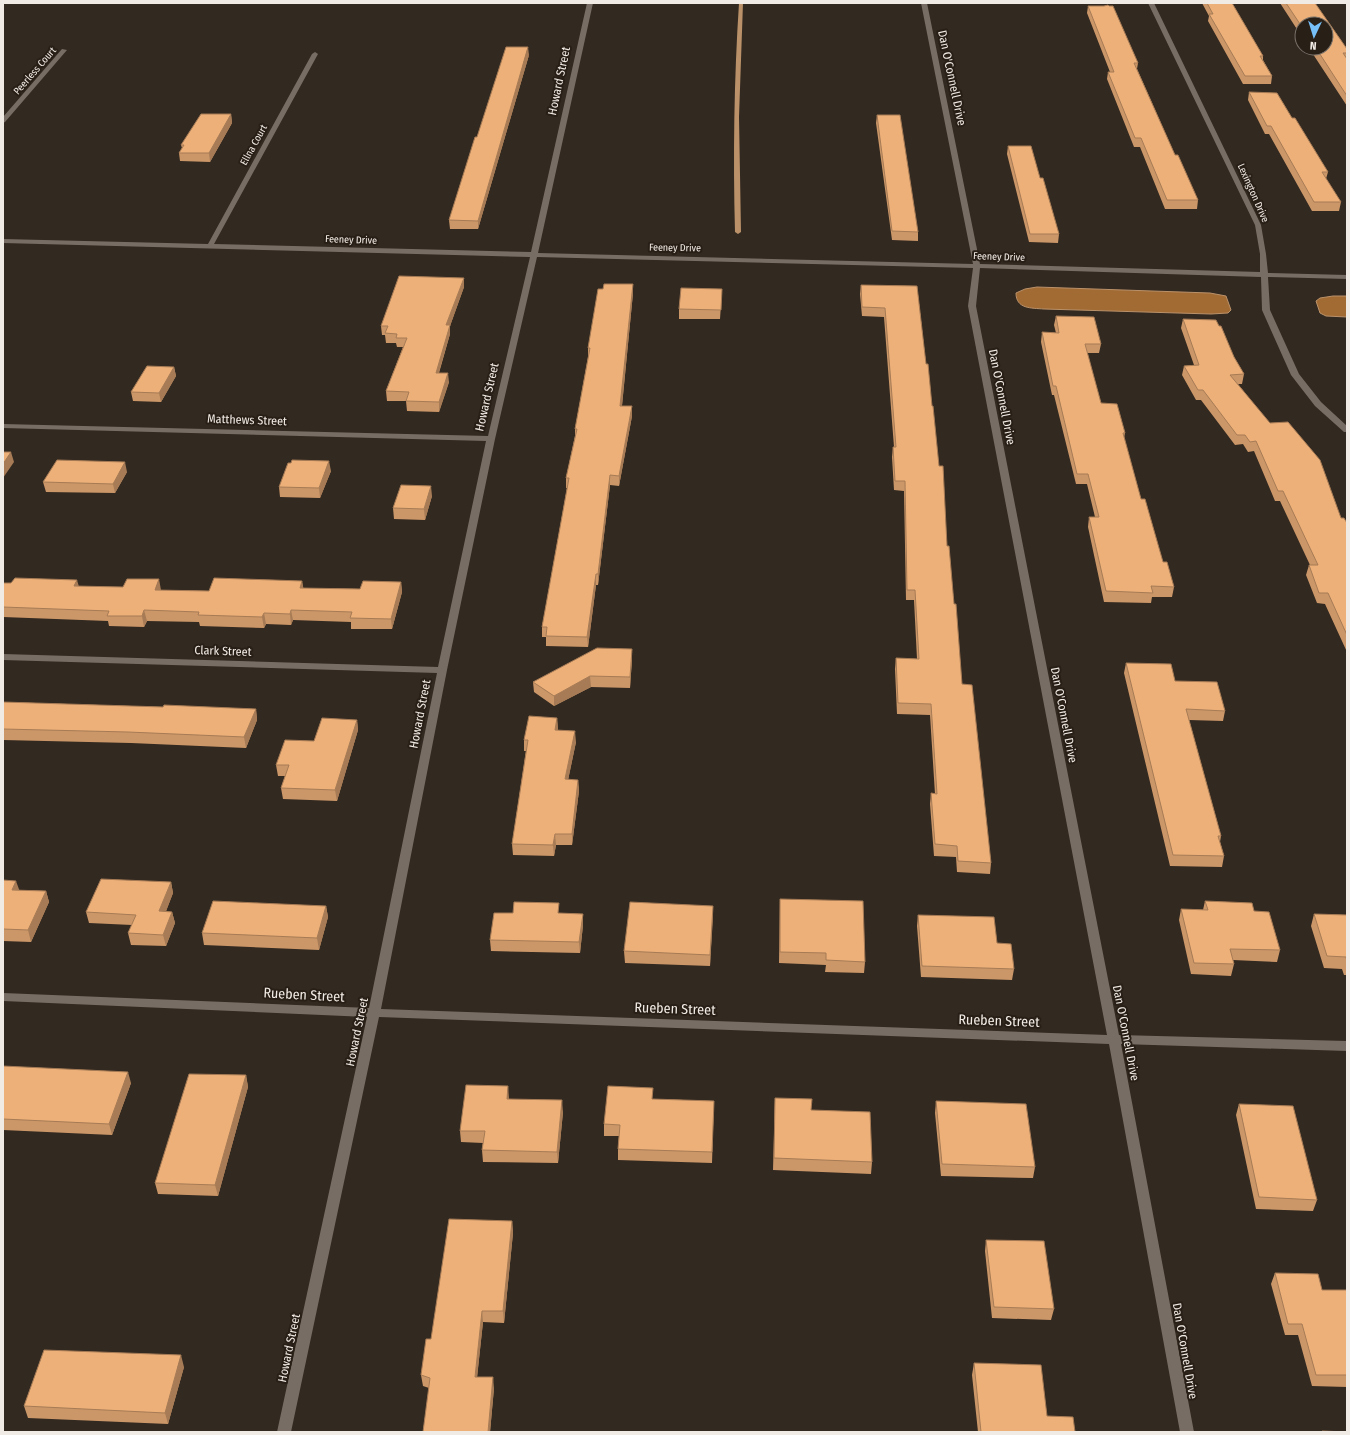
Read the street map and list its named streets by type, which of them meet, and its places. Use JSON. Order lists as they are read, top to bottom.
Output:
{
  "streets": {
    "street": [
      "Peerless Court",
      "Dan O'Connell Drive",
      "Howard Street",
      "Ellna Court",
      "Lexington Drive",
      "Feeney Drive",
      "Matthews Street",
      "Clark Street",
      "Rueben Street"
    ]
  },
  "crossings": [
    ["Dan O'Connell Drive", "Feeney Drive"],
    ["Dan O'Connell Drive", "Rueben Street"],
    ["Howard Street", "Feeney Drive"],
    ["Howard Street", "Matthews Street"],
    ["Howard Street", "Clark Street"],
    ["Howard Street", "Rueben Street"],
    ["Ellna Court", "Feeney Drive"],
    ["Lexington Drive", "Feeney Drive"]
  ],
  "north": "bottom"
}
